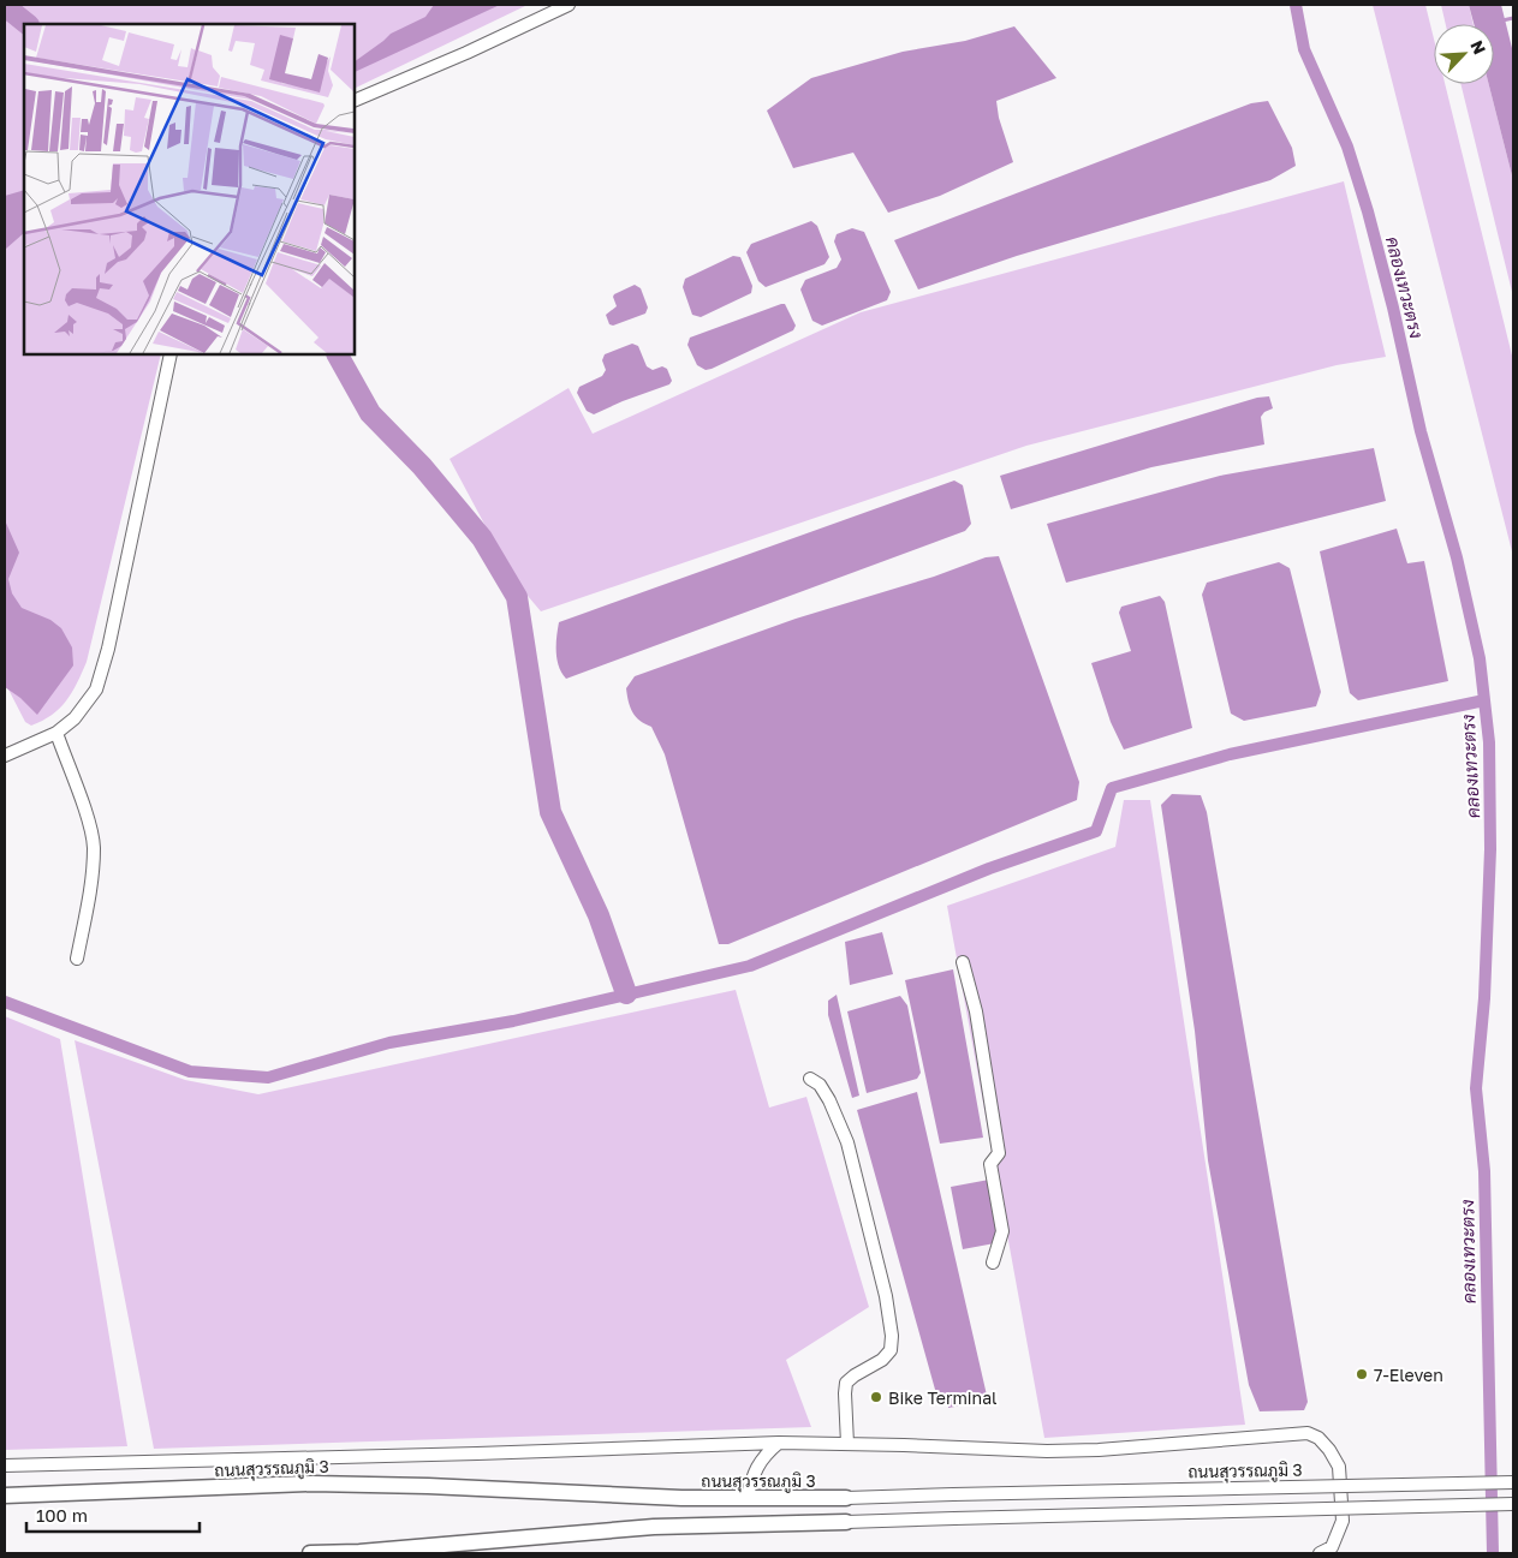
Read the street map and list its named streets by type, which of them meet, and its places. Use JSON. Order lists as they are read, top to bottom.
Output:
{
  "streets": {
    "main road": ["ถนนสุวรรณภูมิ 3"]
  },
  "water": ["คลองเทวะตรง"],
  "places": ["7-Eleven", "Bike Terminal"],
  "scale_bar": "100 m",
  "north": "top right"
}
